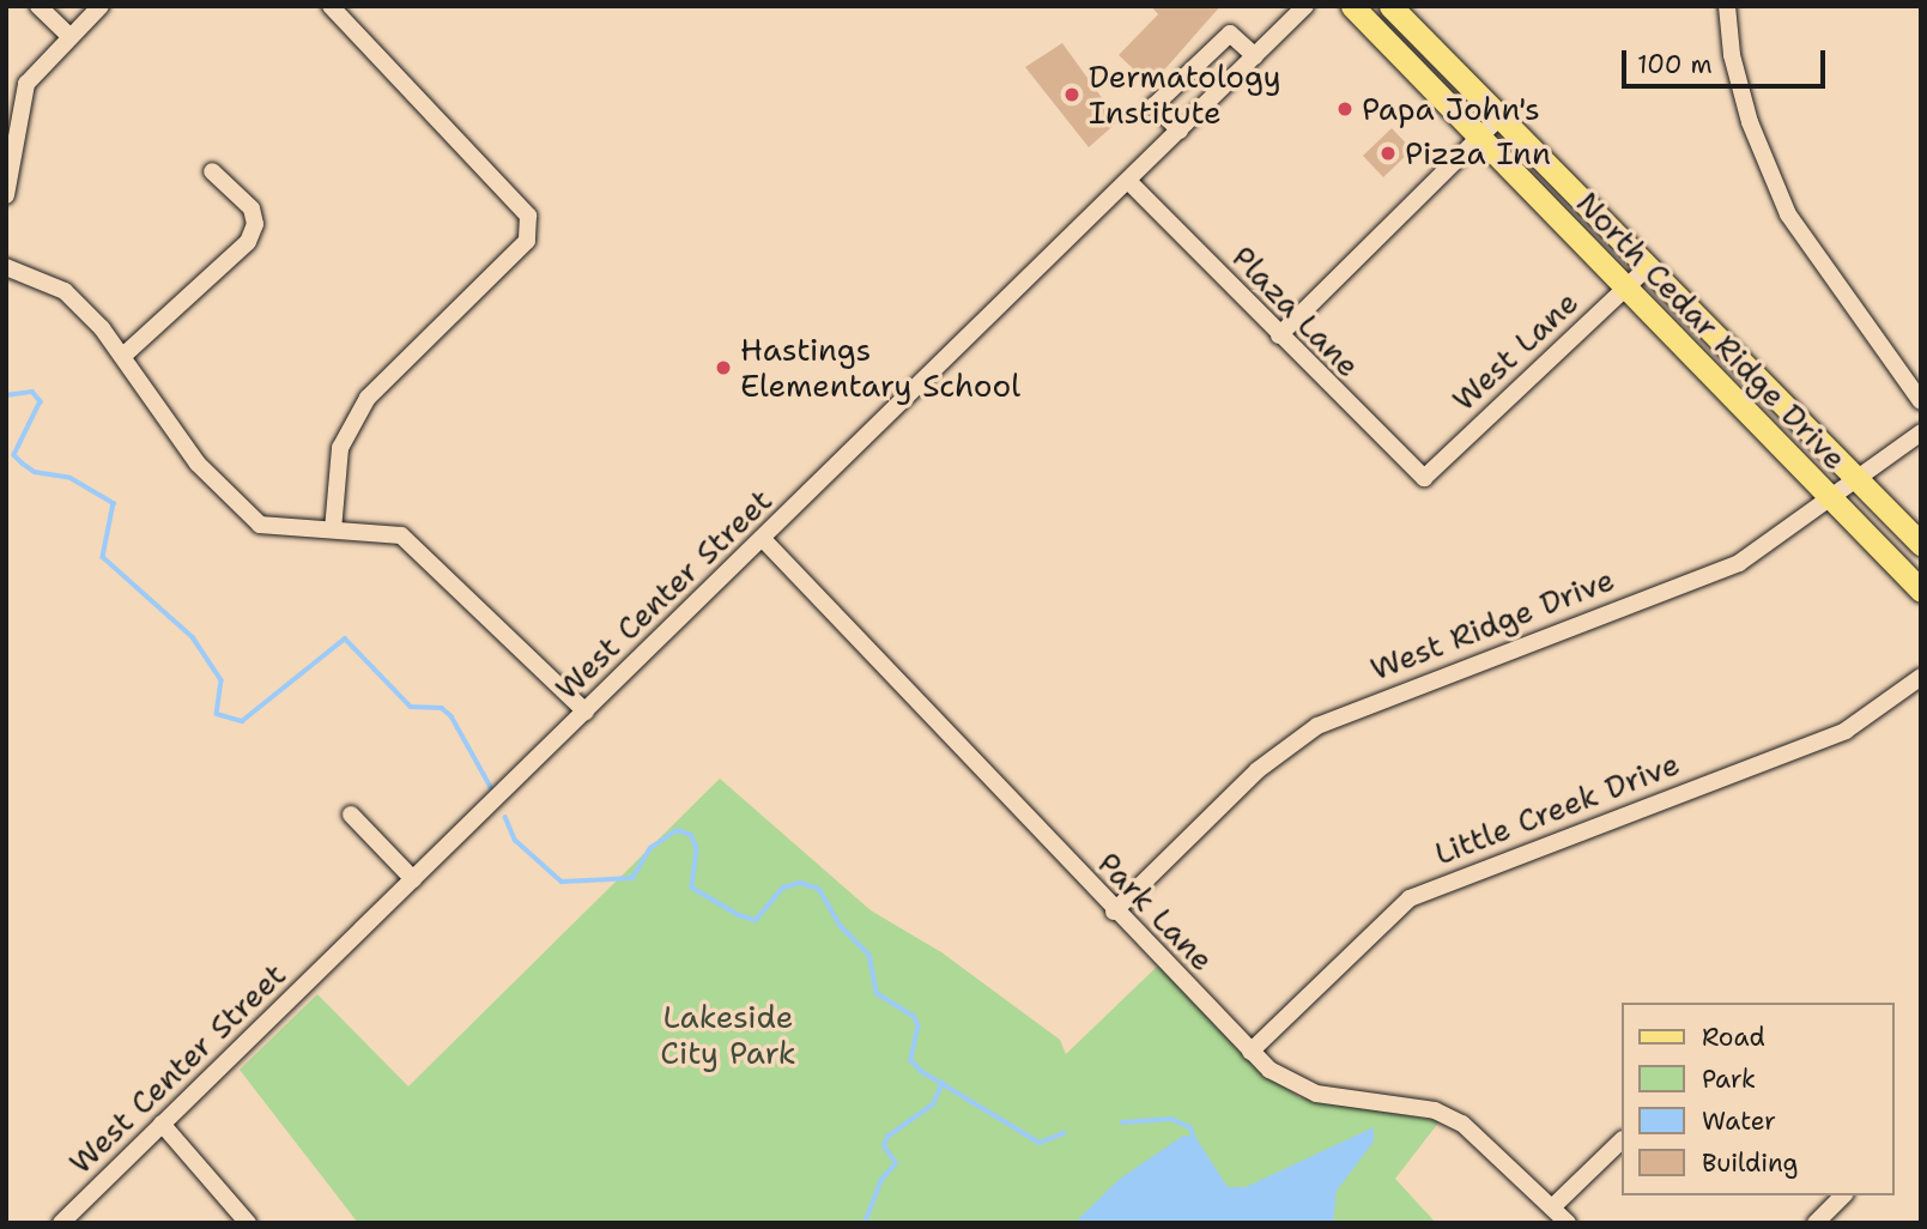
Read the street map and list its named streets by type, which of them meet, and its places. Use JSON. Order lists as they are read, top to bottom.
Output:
{
  "streets": {
    "main road": ["North Cedar Ridge Drive"],
    "street": [
      "Plaza Lane",
      "West Lane",
      "West Center Street",
      "West Ridge Drive",
      "Little Creek Drive",
      "Park Lane"
    ]
  },
  "crossings": [
    ["Plaza Lane", "West Lane"],
    ["Plaza Lane", "West Center Street"],
    ["North Cedar Ridge Drive", "West Lane"],
    ["North Cedar Ridge Drive", "West Ridge Drive"],
    ["West Center Street", "Park Lane"],
    ["West Ridge Drive", "Park Lane"],
    ["Little Creek Drive", "Park Lane"]
  ],
  "parks": ["Lakeside City Park"],
  "places": [
    "Dermatology Institute",
    "Papa John's",
    "Pizza Inn",
    "Hastings Elementary School"
  ],
  "legend": [
    "Road",
    "Park",
    "Water",
    "Building"
  ],
  "scale_bar": "100 m"
}
